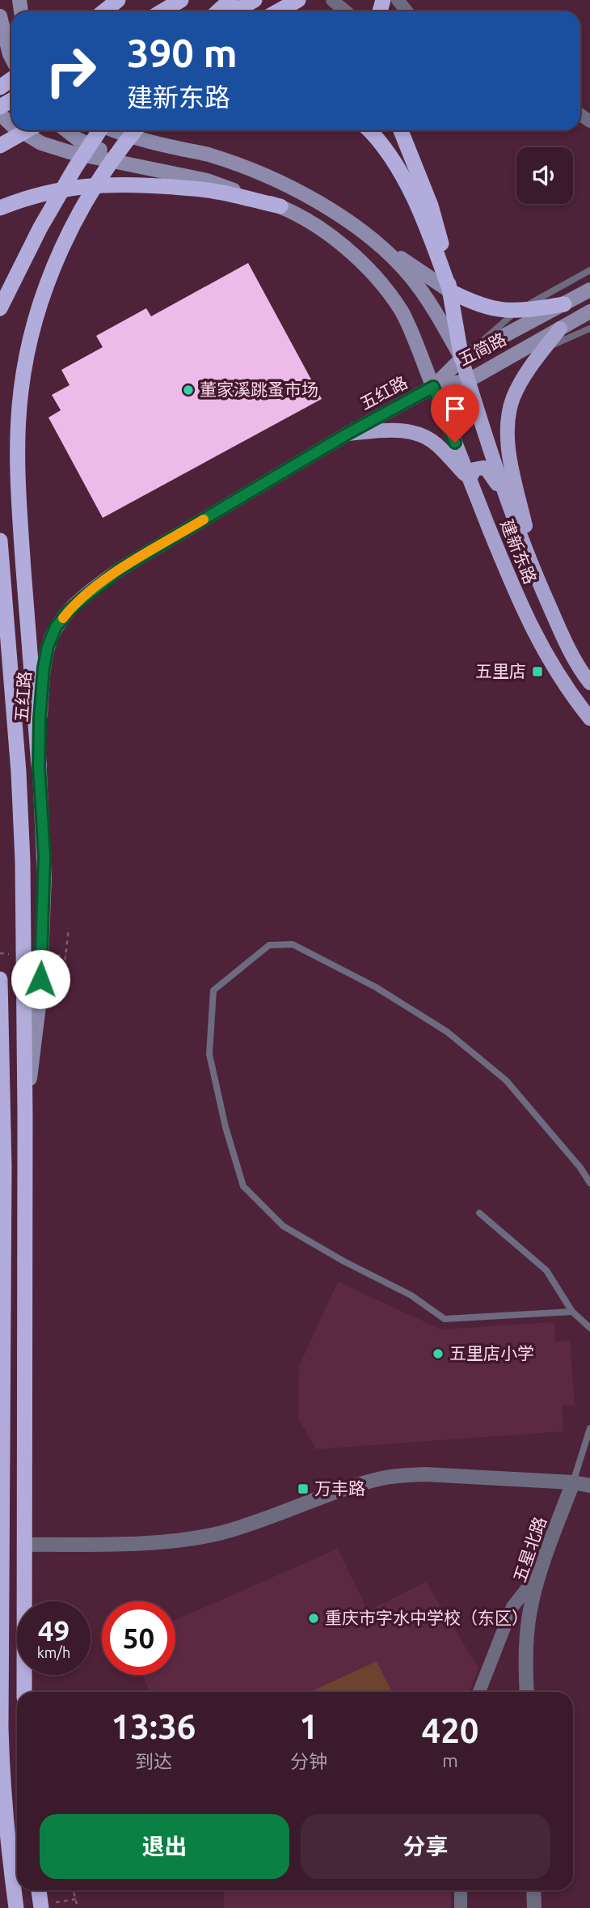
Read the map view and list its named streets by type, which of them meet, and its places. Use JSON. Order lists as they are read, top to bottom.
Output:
{
  "streets": {
    "highway": ["五红路"],
    "main road": ["五简路", "建新东路"],
    "street": ["五星北路"]
  },
  "crossings": [
    ["五简路", "五红路"],
    ["五简路", "建新东路"],
    ["五红路", "建新东路"]
  ],
  "places": {
    "other": ["董家溪跳蚤市场", "五里店小学", "重庆市字水中学校（东区）"],
    "transit": ["五里店", "万丰路"]
  },
  "page": {
    "turn": ["390 m", "建新东路"],
    "speed": "49 km/h",
    "limit": "50",
    "eta": [
      "13:36",
      "到达",
      "1",
      "分钟",
      "420",
      "m"
    ],
    "buttons": ["退出", "分享"]
  }
}
